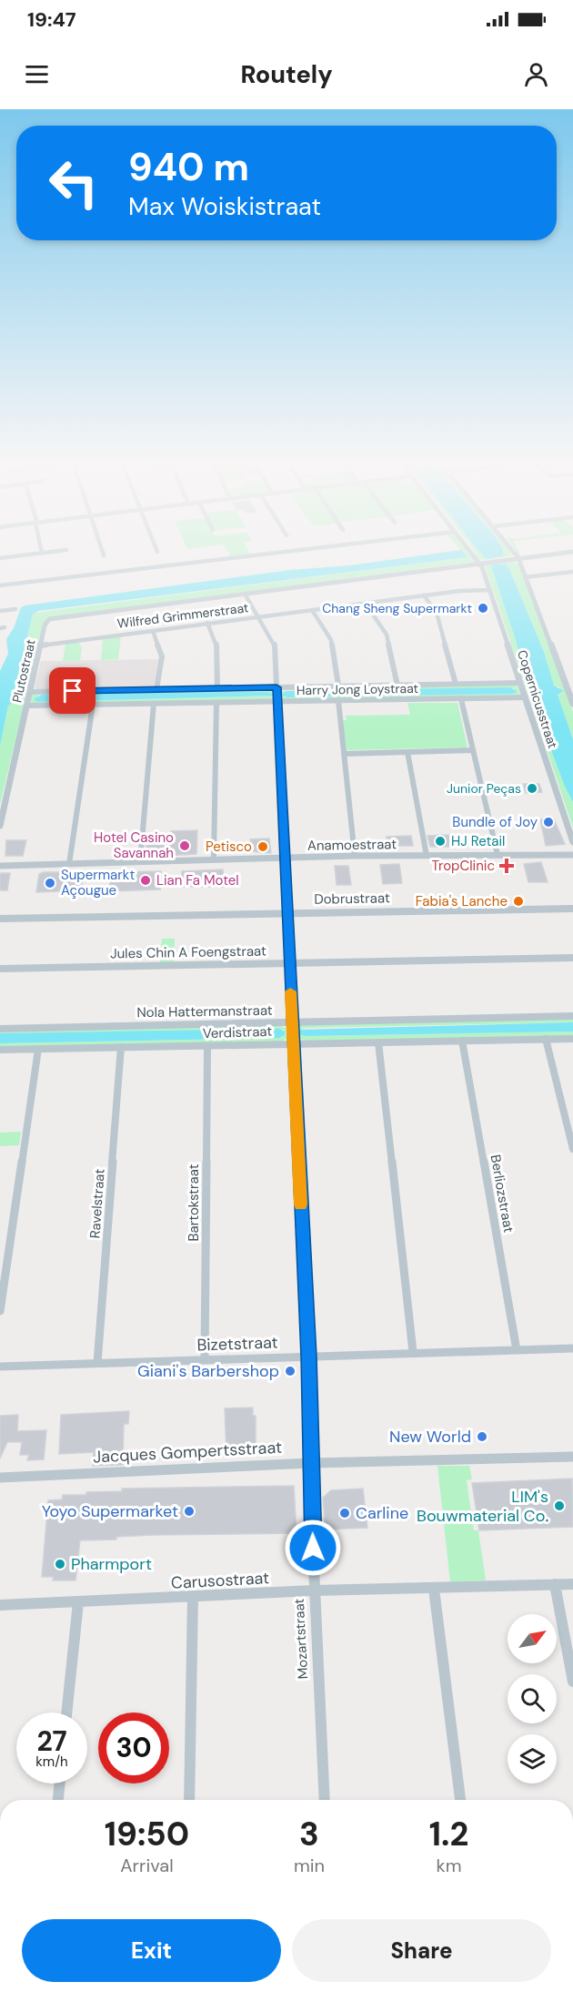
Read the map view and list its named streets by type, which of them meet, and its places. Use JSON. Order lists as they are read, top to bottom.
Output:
{
  "streets": {
    "street": [
      "Wilfred Grimmerstraat",
      "Plutostraat",
      "Harry Jong Loystraat",
      "Copernicusstraat",
      "Anamoestraat",
      "Dobrustraat",
      "Jules Chin A Foengstraat",
      "Nola Hattermanstraat",
      "Verdistraat",
      "Berliozstraat",
      "Bartokstraat",
      "Ravelstraat",
      "Bizetstraat",
      "Jacques Gompertsstraat",
      "Carusostraat",
      "Mozartstraat"
    ]
  },
  "crossings": [
    ["Wilfred Grimmerstraat", "Plutostraat"],
    ["Wilfred Grimmerstraat", "Copernicusstraat"],
    ["Wilfred Grimmerstraat", "Mozartstraat"],
    ["Plutostraat", "Harry Jong Loystraat"],
    ["Plutostraat", "Mozartstraat"],
    ["Harry Jong Loystraat", "Copernicusstraat"],
    ["Harry Jong Loystraat", "Mozartstraat"],
    ["Anamoestraat", "Mozartstraat"],
    ["Dobrustraat", "Mozartstraat"],
    ["Jules Chin A Foengstraat", "Mozartstraat"],
    ["Nola Hattermanstraat", "Mozartstraat"],
    ["Verdistraat", "Berliozstraat"],
    ["Verdistraat", "Bartokstraat"],
    ["Verdistraat", "Ravelstraat"],
    ["Verdistraat", "Mozartstraat"],
    ["Berliozstraat", "Bizetstraat"],
    ["Bartokstraat", "Bizetstraat"],
    ["Ravelstraat", "Bizetstraat"],
    ["Bizetstraat", "Mozartstraat"],
    ["Jacques Gompertsstraat", "Mozartstraat"],
    ["Carusostraat", "Mozartstraat"]
  ],
  "places": {
    "other": [
      "Chang Sheng Supermarkt",
      "Junior Peças",
      "Bundle of Joy",
      "HJ Retail",
      "Hotel Casino Savannah",
      "Petisco",
      "Lian Fa Motel",
      "Supermarkt Açougue",
      "Fabia's Lanche",
      "Giani's Barbershop",
      "New World",
      "LIM's Bouwmaterial Co.",
      "Yoyo Supermarket",
      "Carline",
      "Pharmport"
    ],
    "health": ["TropClinic"]
  },
  "north": "top right",
  "page": {
    "status": "19:47",
    "header": "Routely",
    "turn": ["940 m", "Max Woiskistraat"],
    "speed": "27 km/h",
    "limit": "30",
    "eta": [
      "19:50",
      "Arrival",
      "3",
      "min",
      "1.2",
      "km"
    ],
    "buttons": ["Exit", "Share"]
  }
}
